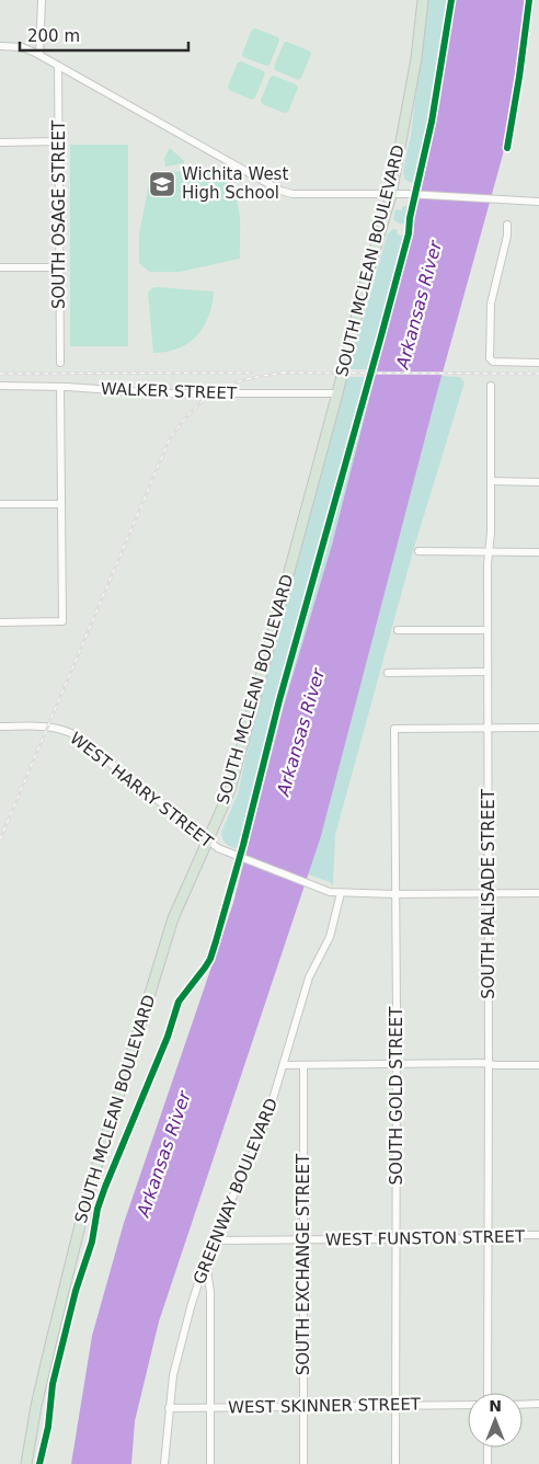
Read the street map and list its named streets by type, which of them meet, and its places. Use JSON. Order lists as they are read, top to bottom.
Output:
{
  "streets": {
    "main road": ["SOUTH MCLEAN BOULEVARD"],
    "street": [
      "SOUTH OSAGE STREET",
      "WALKER STREET",
      "WEST HARRY STREET",
      "SOUTH PALISADE STREET",
      "SOUTH GOLD STREET",
      "GREENWAY BOULEVARD",
      "WEST FUNSTON STREET",
      "SOUTH EXCHANGE STREET",
      "WEST SKINNER STREET"
    ]
  },
  "crossings": [
    ["SOUTH MCLEAN BOULEVARD", "WALKER STREET"],
    ["SOUTH MCLEAN BOULEVARD", "WEST HARRY STREET"],
    ["WEST HARRY STREET", "SOUTH PALISADE STREET"],
    ["WEST HARRY STREET", "SOUTH GOLD STREET"],
    ["WEST HARRY STREET", "GREENWAY BOULEVARD"],
    ["SOUTH PALISADE STREET", "SOUTH GOLD STREET"],
    ["SOUTH PALISADE STREET", "WEST FUNSTON STREET"],
    ["SOUTH GOLD STREET", "WEST FUNSTON STREET"],
    ["SOUTH GOLD STREET", "WEST SKINNER STREET"],
    ["GREENWAY BOULEVARD", "WEST FUNSTON STREET"],
    ["GREENWAY BOULEVARD", "WEST SKINNER STREET"],
    ["WEST FUNSTON STREET", "SOUTH EXCHANGE STREET"],
    ["SOUTH EXCHANGE STREET", "WEST SKINNER STREET"]
  ],
  "water": ["Arkansas River"],
  "places": {
    "school or university": ["Wichita West High School"]
  },
  "scale_bar": "200 m",
  "north": "top"
}
